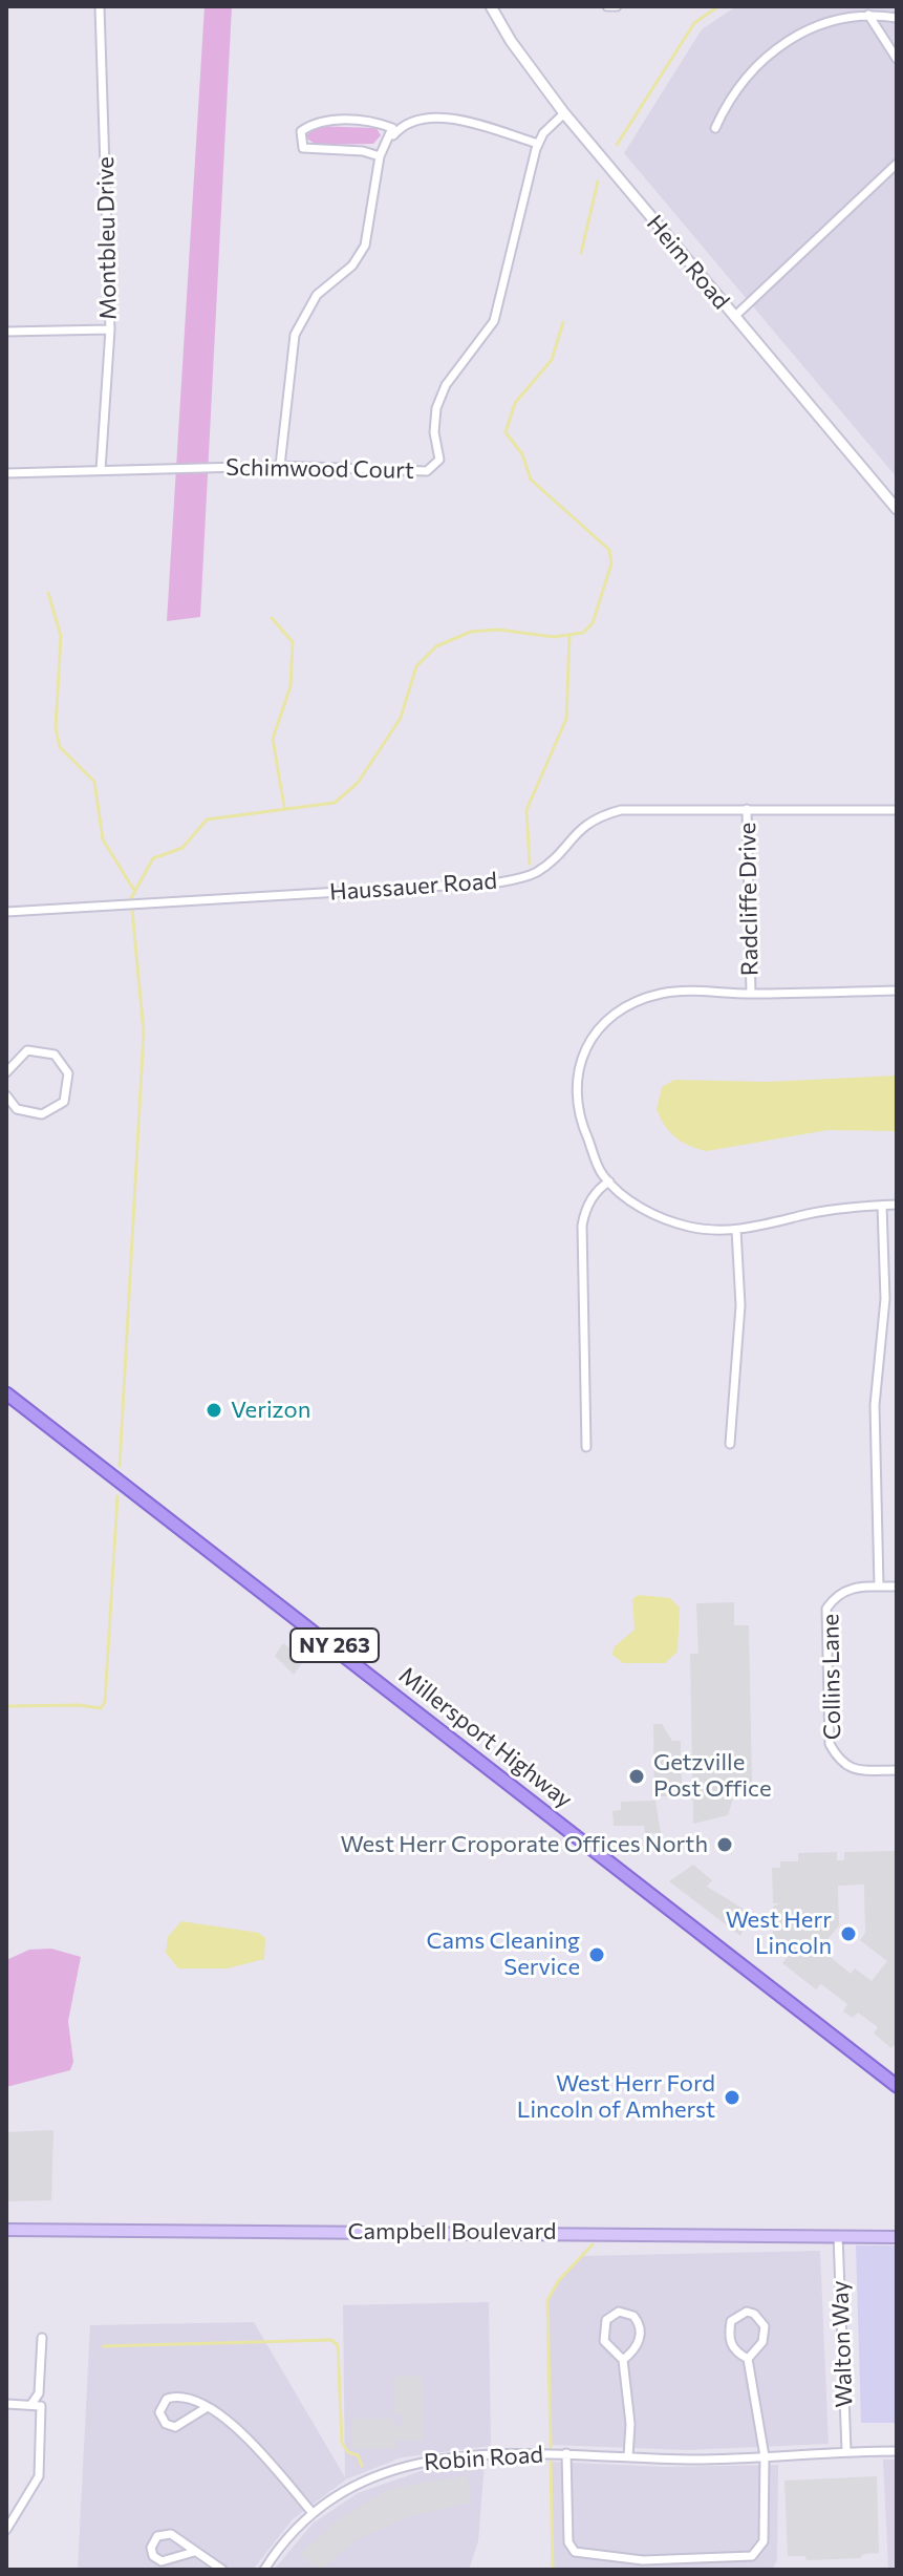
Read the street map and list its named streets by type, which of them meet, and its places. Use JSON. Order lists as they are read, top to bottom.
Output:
{
  "streets": {
    "main road": ["NY 263", "Millersport Highway", "Campbell Boulevard"],
    "street": [
      "Montbleu Drive",
      "Heim Road",
      "Schimwood Court",
      "Haussauer Road",
      "Radcliffe Drive",
      "Collins Lane",
      "Walton Way",
      "Robin Road"
    ]
  },
  "crossings": [
    ["Montbleu Drive", "Schimwood Court"],
    ["Haussauer Road", "Radcliffe Drive"],
    ["Campbell Boulevard", "Walton Way"],
    ["Walton Way", "Robin Road"]
  ],
  "places": [
    "Verizon",
    "Getzville Post Office",
    "West Herr Croporate Offices North",
    "West Herr Lincoln",
    "Cams Cleaning Service",
    "West Herr Ford Lincoln of Amherst"
  ]
}
